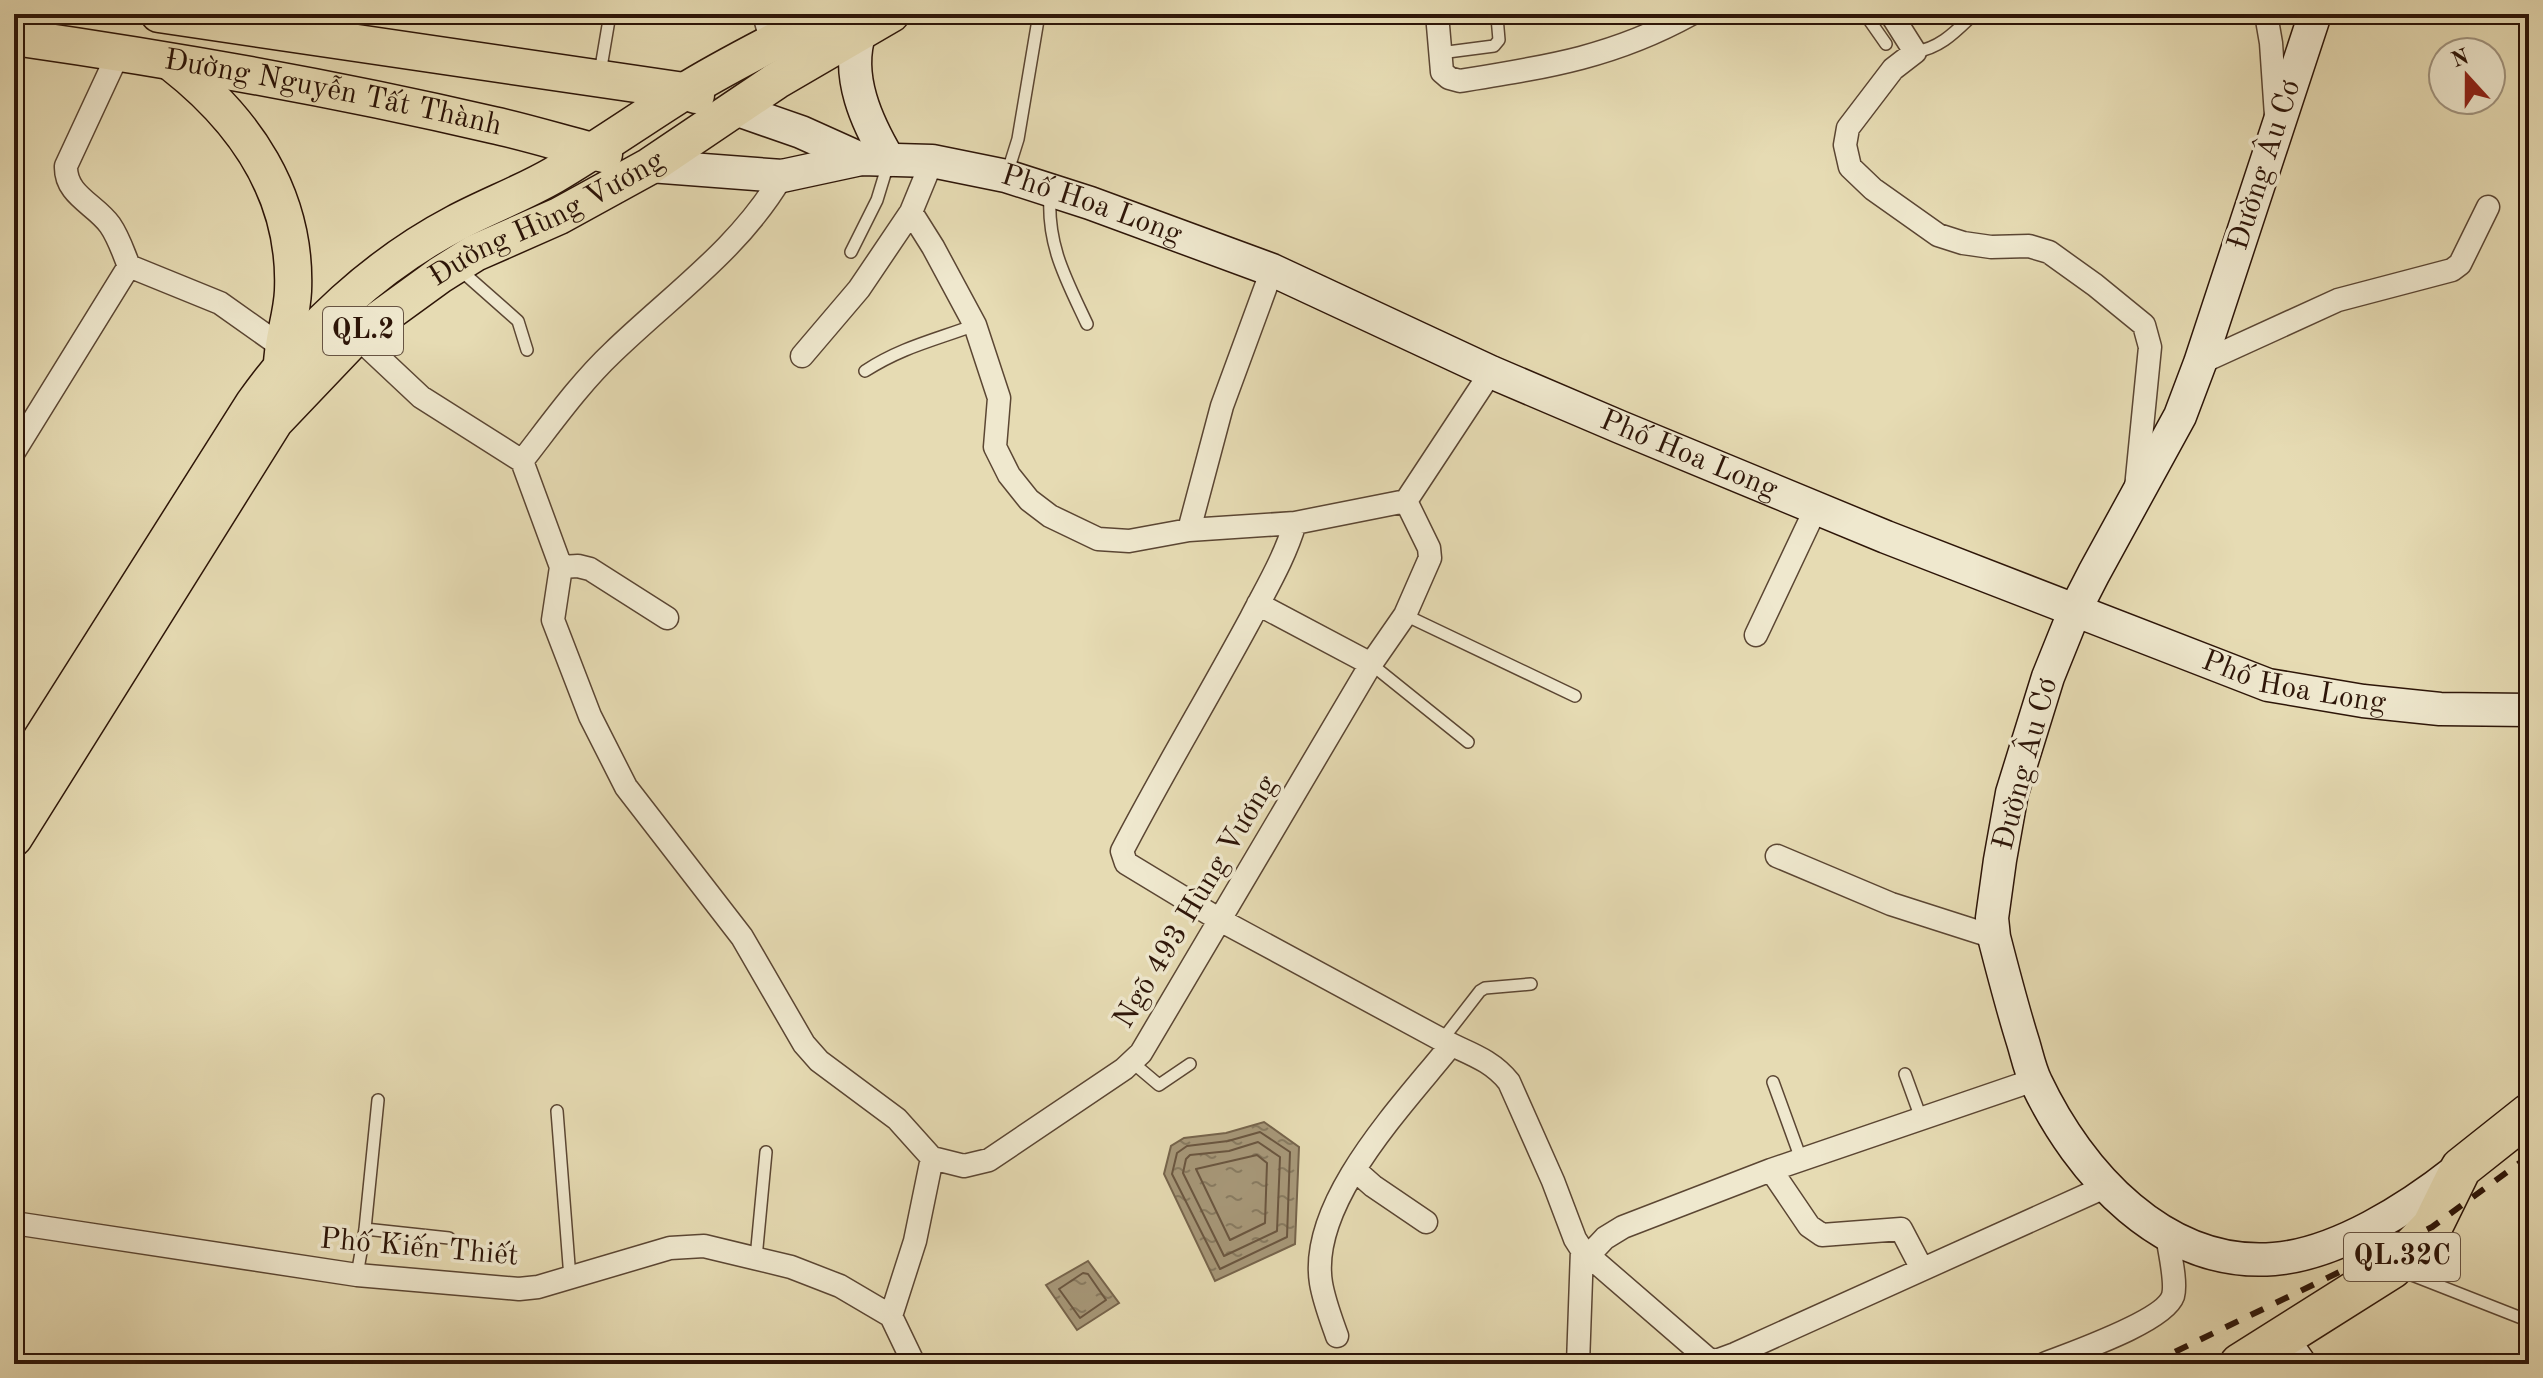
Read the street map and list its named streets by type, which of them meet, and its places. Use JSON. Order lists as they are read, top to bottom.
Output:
{
  "streets": {
    "highway": ["QL.32C"],
    "main road": ["Đường Nguyễn Tất Thành", "Đường Hùng Vương", "QL.2"],
    "street": [
      "Đường Âu Cơ",
      "Phố Hoa Long",
      "Ngõ 493 Hùng Vương",
      "Phố Kiến Thiết"
    ]
  },
  "crossings": [
    ["Đường Nguyễn Tất Thành", "Phố Hoa Long"],
    ["Đường Nguyễn Tất Thành", "Đường Hùng Vương"],
    ["Đường Âu Cơ", "Phố Hoa Long"],
    ["Đường Âu Cơ", "QL.32C"],
    ["Phố Hoa Long", "Đường Hùng Vương"]
  ],
  "north": "top"
}
